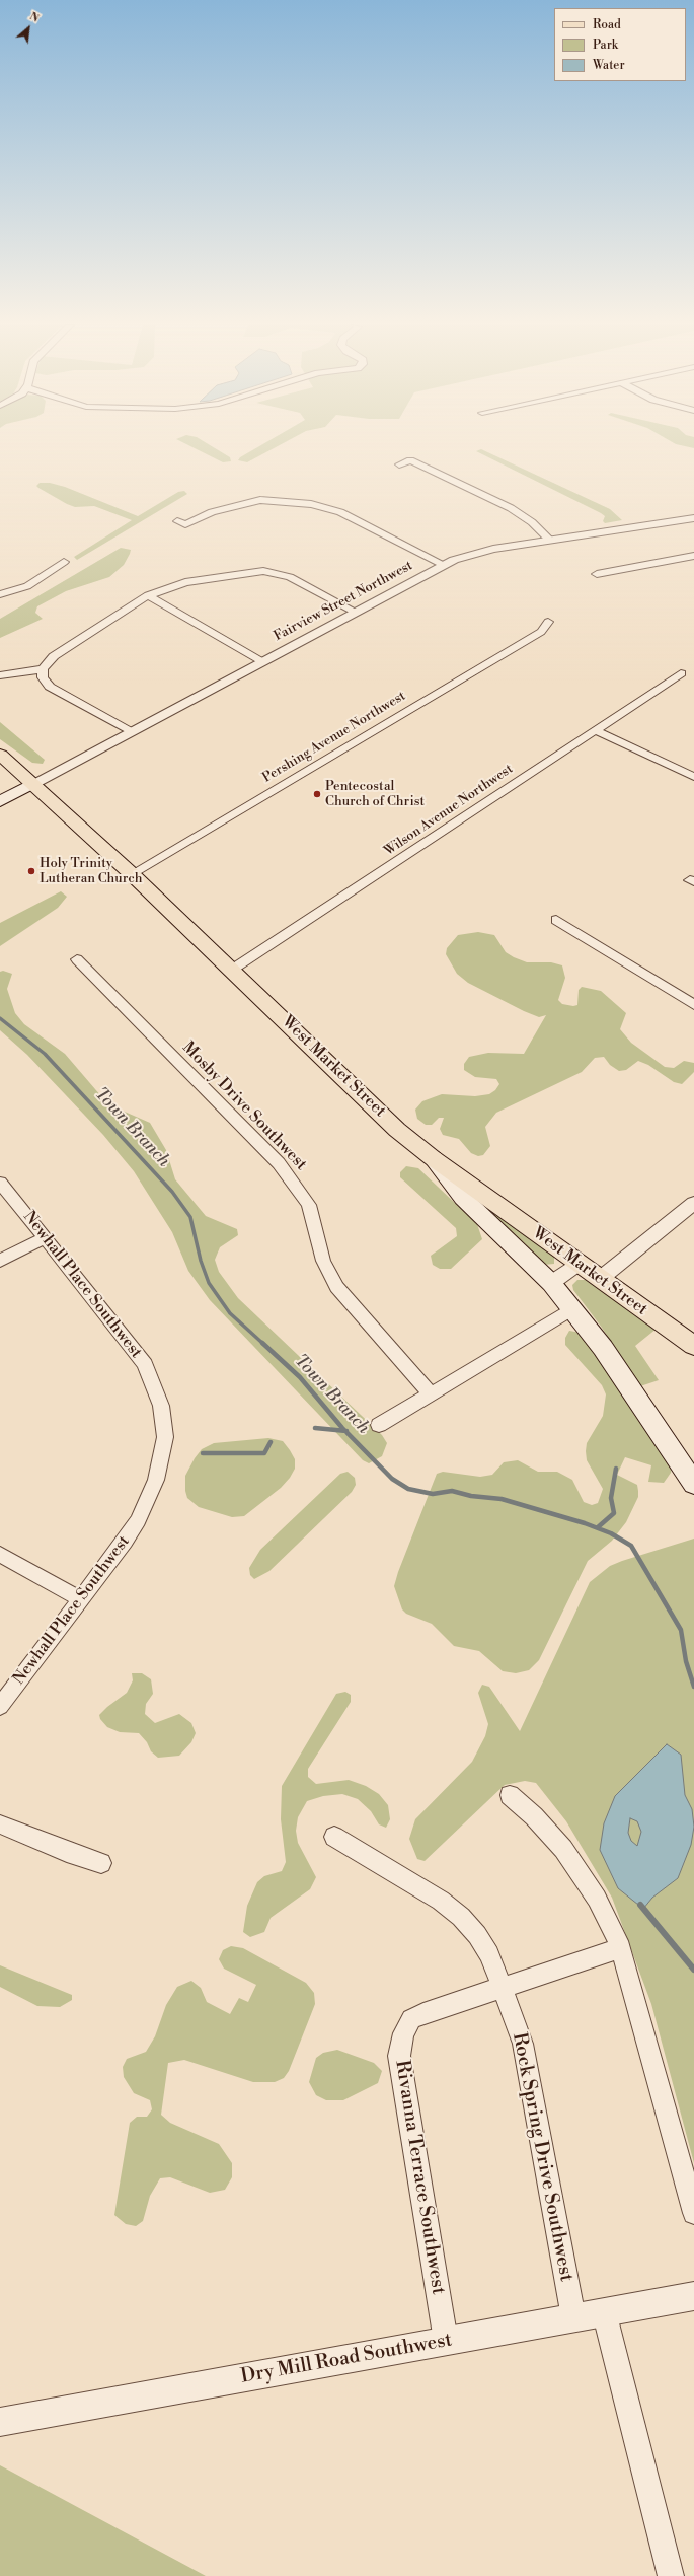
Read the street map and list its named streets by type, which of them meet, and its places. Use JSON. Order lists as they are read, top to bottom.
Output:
{
  "streets": {
    "main road": ["West Market Street"],
    "street": [
      "Fairview Street Northwest",
      "Pershing Avenue Northwest",
      "Wilson Avenue Northwest",
      "Mosby Drive Southwest",
      "Newhall Place Southwest",
      "Rock Spring Drive Southwest",
      "Rivanna Terrace Southwest",
      "Dry Mill Road Southwest"
    ]
  },
  "crossings": [
    ["Fairview Street Northwest", "West Market Street"],
    ["Pershing Avenue Northwest", "West Market Street"],
    ["Wilson Avenue Northwest", "West Market Street"],
    ["Rock Spring Drive Southwest", "Rivanna Terrace Southwest"],
    ["Rock Spring Drive Southwest", "Dry Mill Road Southwest"],
    ["Rivanna Terrace Southwest", "Dry Mill Road Southwest"]
  ],
  "water": ["Town Branch"],
  "places": ["Pentecostal Church of Christ", "Holy Trinity Lutheran Church"],
  "legend": ["Road", "Park", "Water"],
  "north": "top right"
}
